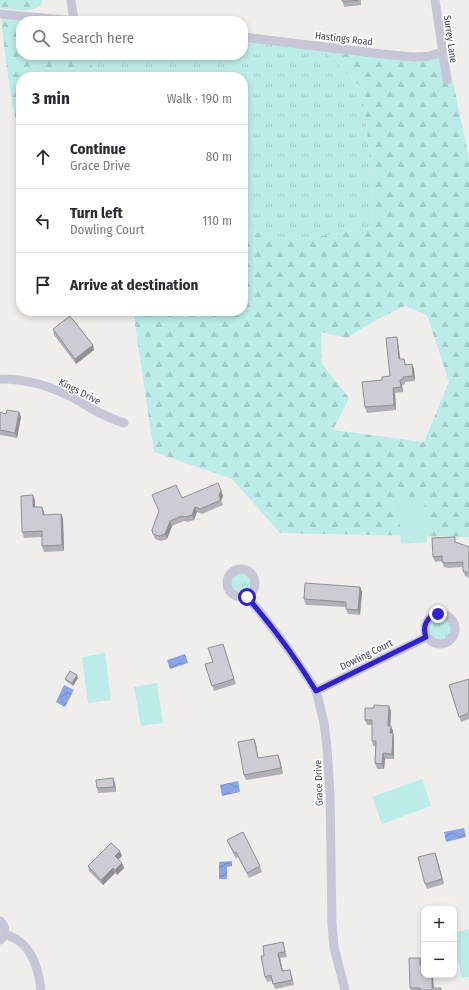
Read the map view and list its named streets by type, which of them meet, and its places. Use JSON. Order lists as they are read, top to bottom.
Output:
{
  "streets": {
    "street": [
      "Hastings Road",
      "Surrey Lane",
      "Kings Drive",
      "Dowling Court",
      "Grace Drive"
    ]
  },
  "crossings": [
    ["Hastings Road", "Surrey Lane"],
    ["Dowling Court", "Grace Drive"]
  ],
  "page": {
    "search": "Search here",
    "heading": ["3 min", "Walk · 190 m"],
    "list": [
      ["Continue", "Grace Drive", "80 m"],
      ["Turn left", "Dowling Court", "110 m"],
      "Arrive at destination"
    ],
    "map_buttons": ["+", "−"]
  }
}
